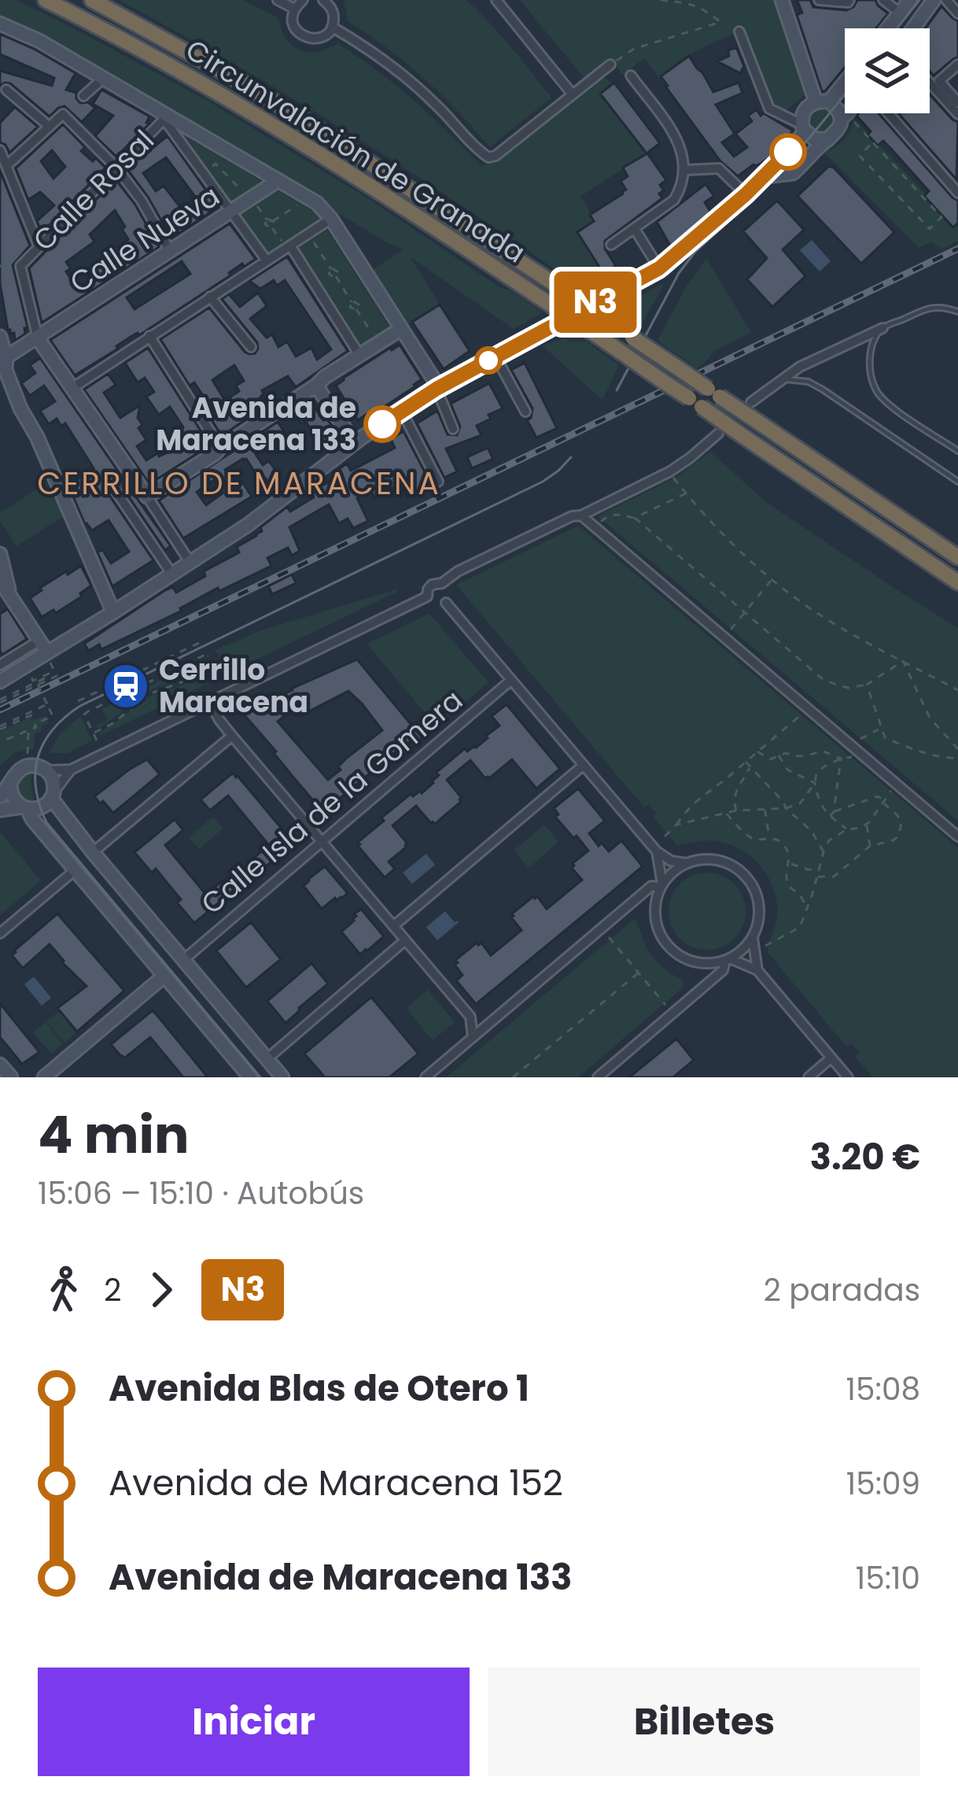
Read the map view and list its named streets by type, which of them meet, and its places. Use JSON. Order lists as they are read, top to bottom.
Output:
{
  "streets": {
    "highway": ["Circunvalación de Granada"],
    "main road": ["Calle Nueva"],
    "street": ["Calle Rosal", "Calle Isla de la Gomera"]
  },
  "districts": ["CERRILLO DE MARACENA"],
  "places": {
    "other": ["Avenida de Maracena 133"],
    "station": ["Cerrillo Maracena"]
  },
  "lines": ["bus line N3"],
  "page": {
    "on_map": "N3",
    "heading": ["4 min", "15:06 – 15:10 · Autobús", "3.20 €"],
    "legs": ["2", "N3", "2 paradas"],
    "list": [
      {
        "name": "Avenida Blas de Otero 1",
        "value": "15:08"
      },
      {
        "name": "Avenida de Maracena 152",
        "value": "15:09"
      },
      {
        "name": "Avenida de Maracena 133",
        "value": "15:10"
      }
    ],
    "buttons": ["Iniciar", "Billetes"]
  }
}
